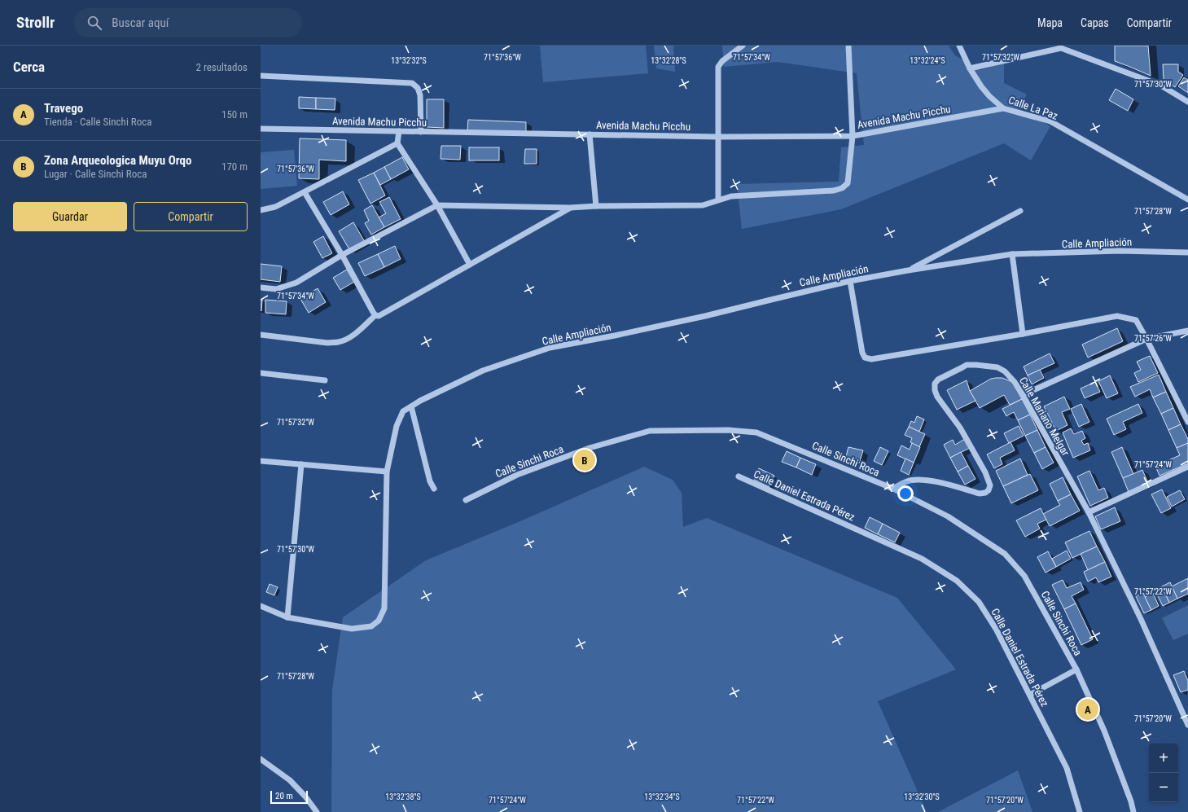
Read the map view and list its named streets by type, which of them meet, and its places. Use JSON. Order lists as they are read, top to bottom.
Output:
{
  "streets": {
    "street": [
      "Calle La Paz",
      "Avenida Machu Picchu",
      "Calle Ampliación",
      "Calle Mariano Melgar",
      "Calle Sinchi Roca",
      "Calle Daniel Estrada Pérez"
    ]
  },
  "crossings": [
    ["Calle La Paz", "Avenida Machu Picchu"],
    ["Calle Mariano Melgar", "Calle Sinchi Roca"]
  ],
  "scale_bar": "20 m",
  "page": {
    "header": "Strollr",
    "search": "Buscar aquí",
    "nav": ["Mapa", "Capas", "Compartir"],
    "heading": ["Cerca", "2 resultados"],
    "list": [
      {
        "mark": "A",
        "name": "Travego",
        "note": "Tienda · Calle Sinchi Roca",
        "value": "150 m"
      },
      {
        "mark": "B",
        "name": "Zona Arqueologica Muyu Orqo",
        "note": "Lugar · Calle Sinchi Roca",
        "value": "170 m"
      }
    ],
    "buttons": ["Guardar", "Compartir"],
    "pins": ["B", "A"],
    "map_buttons": ["+", "−"],
    "scale": "20 m"
  },
  "coordinates": [
    "71°57'36\"W",
    "71°57'34\"W",
    "71°57'32\"W",
    "13°32'32\"S",
    "13°32'28\"S",
    "13°32'24\"S",
    "71°57'30\"W",
    "71°57'28\"W",
    "71°57'26\"W",
    "71°57'24\"W",
    "71°57'22\"W",
    "71°57'20\"W",
    "13°32'38\"S",
    "13°32'34\"S",
    "13°32'30\"S"
  ]
}
